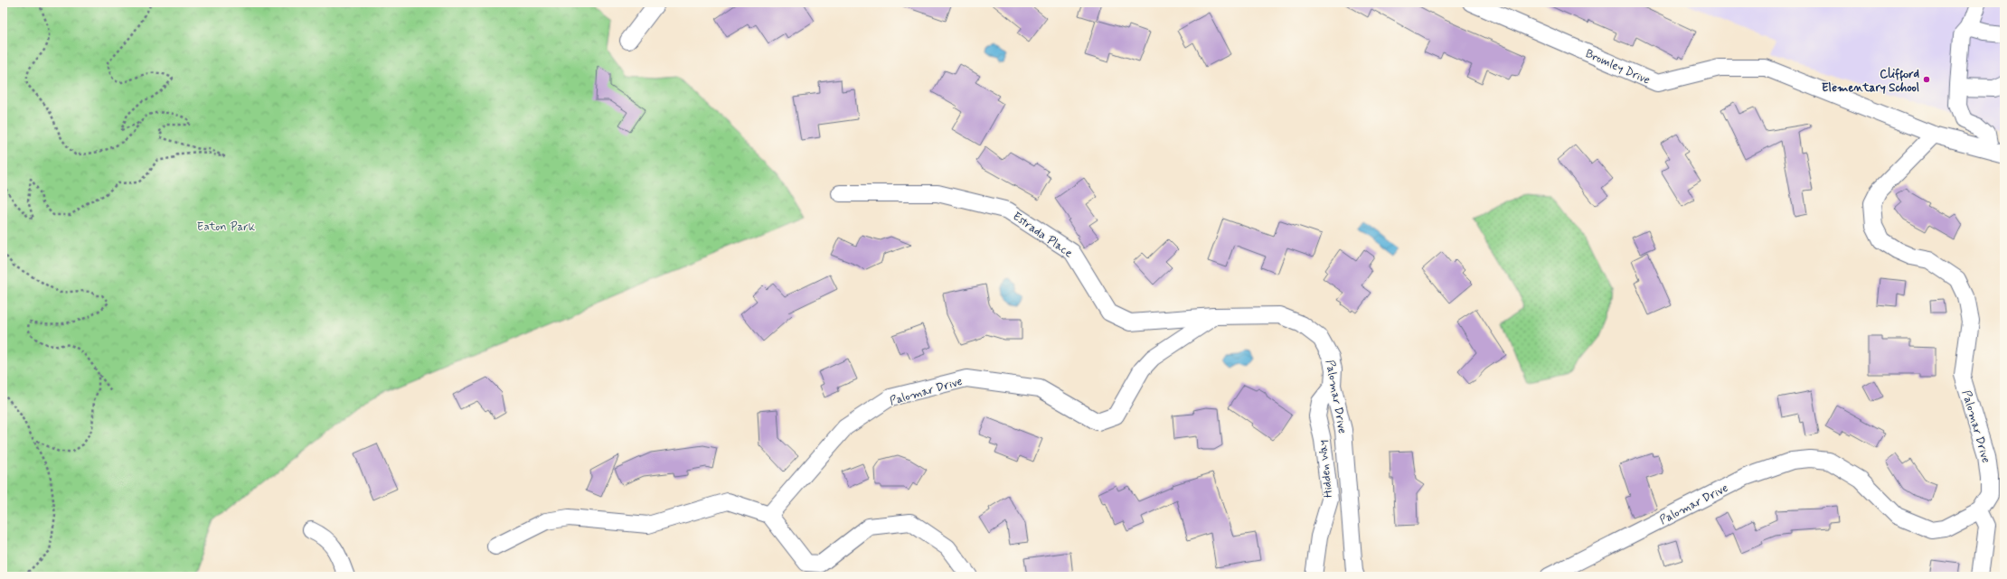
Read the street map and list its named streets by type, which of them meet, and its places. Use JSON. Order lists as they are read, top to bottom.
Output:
{
  "streets": {
    "street": [
      "Bromley Drive",
      "Estrada Place",
      "Palomar Drive",
      "Hidden Way"
    ]
  },
  "crossings": [
    ["Bromley Drive", "Palomar Drive"],
    ["Estrada Place", "Palomar Drive"],
    ["Palomar Drive", "Hidden Way"]
  ],
  "parks": ["Eaton Park"],
  "places": ["Clifford Elementary School"]
}
